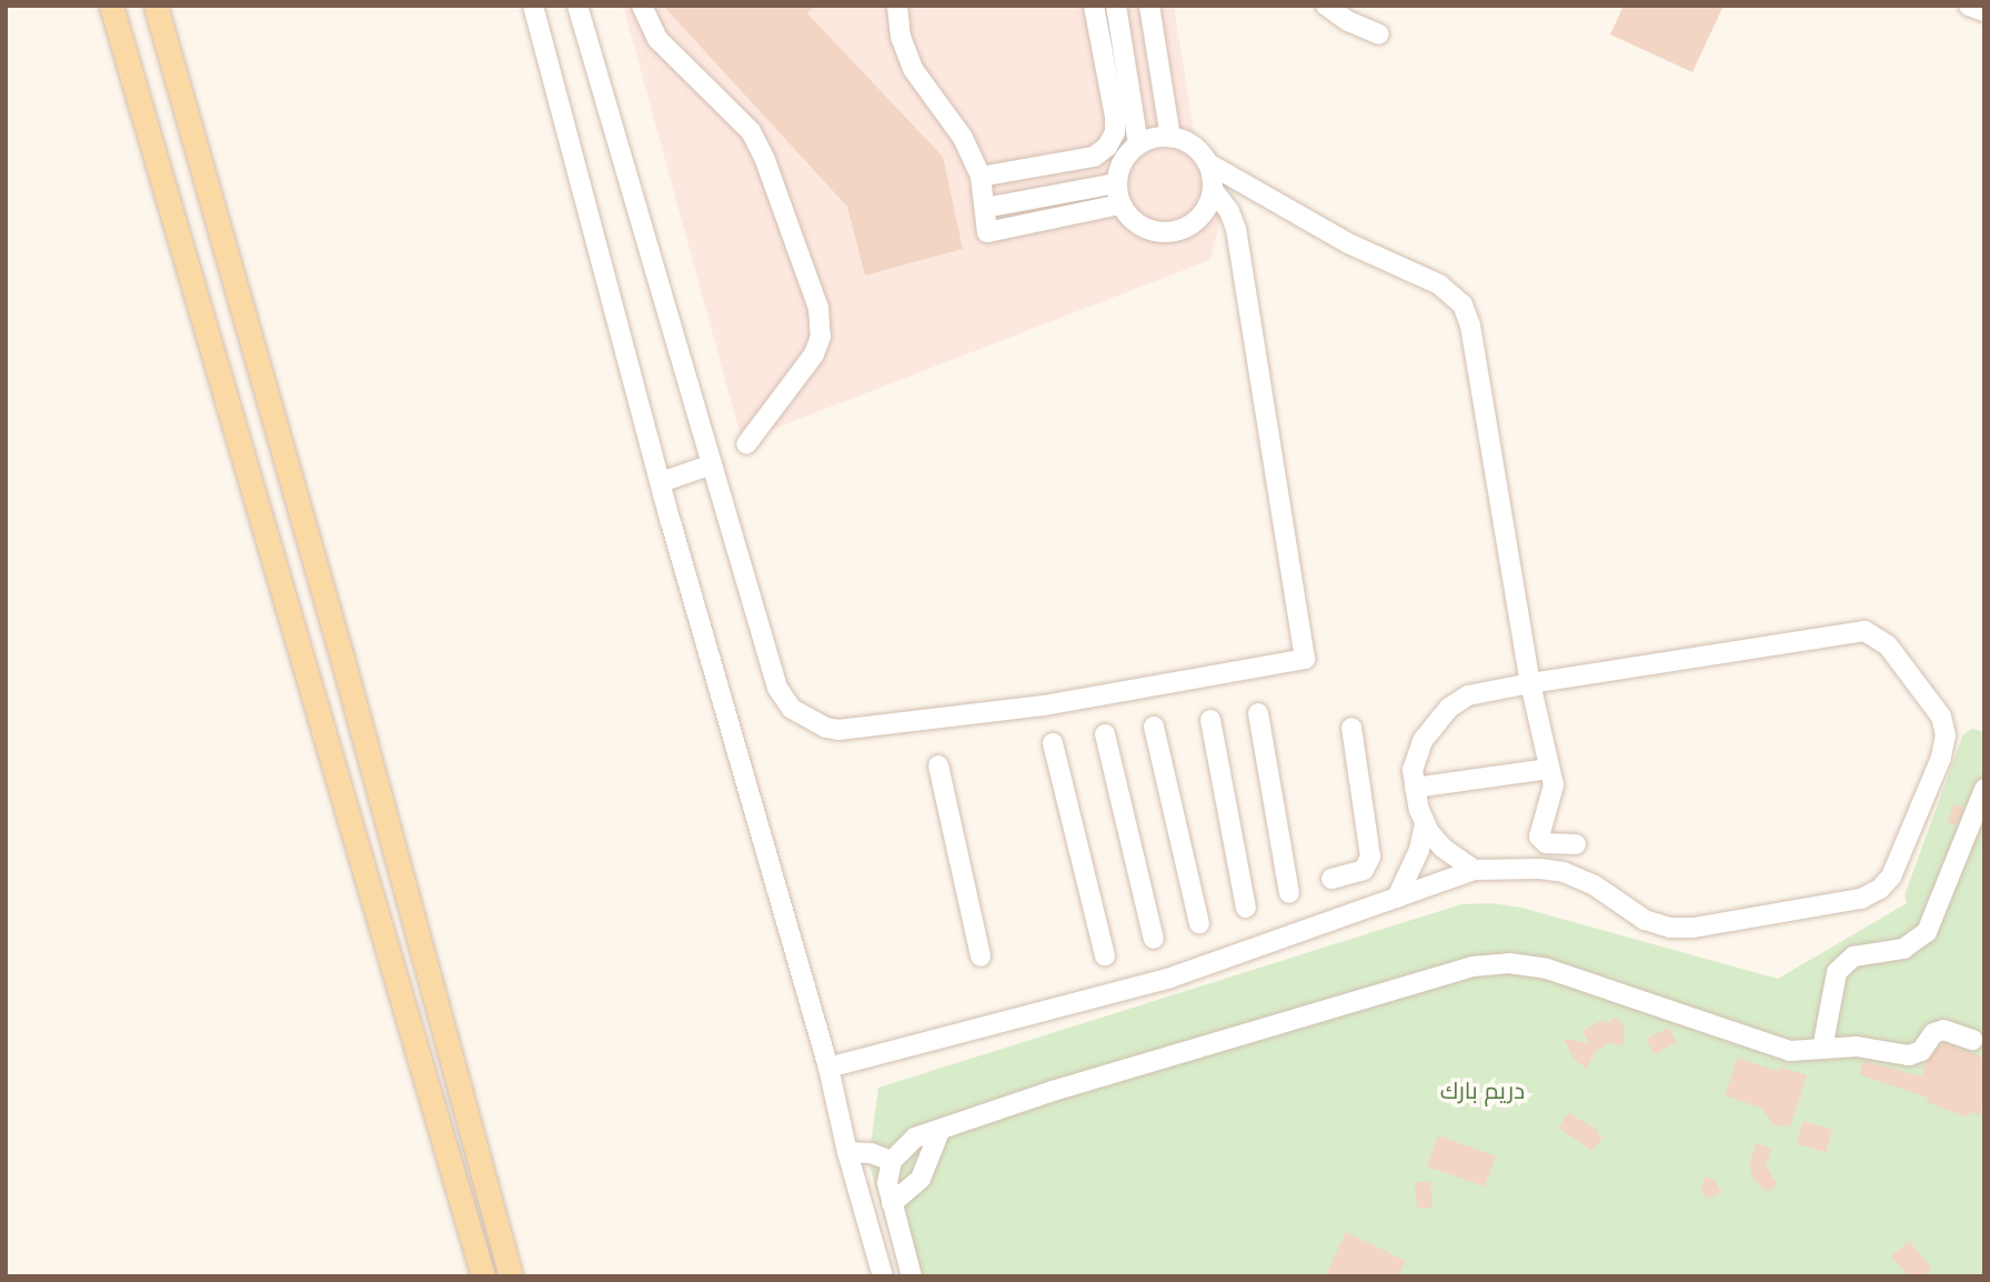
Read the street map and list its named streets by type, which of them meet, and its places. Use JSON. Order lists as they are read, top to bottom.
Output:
{
  "parks": ["دريم بارك"]
}
